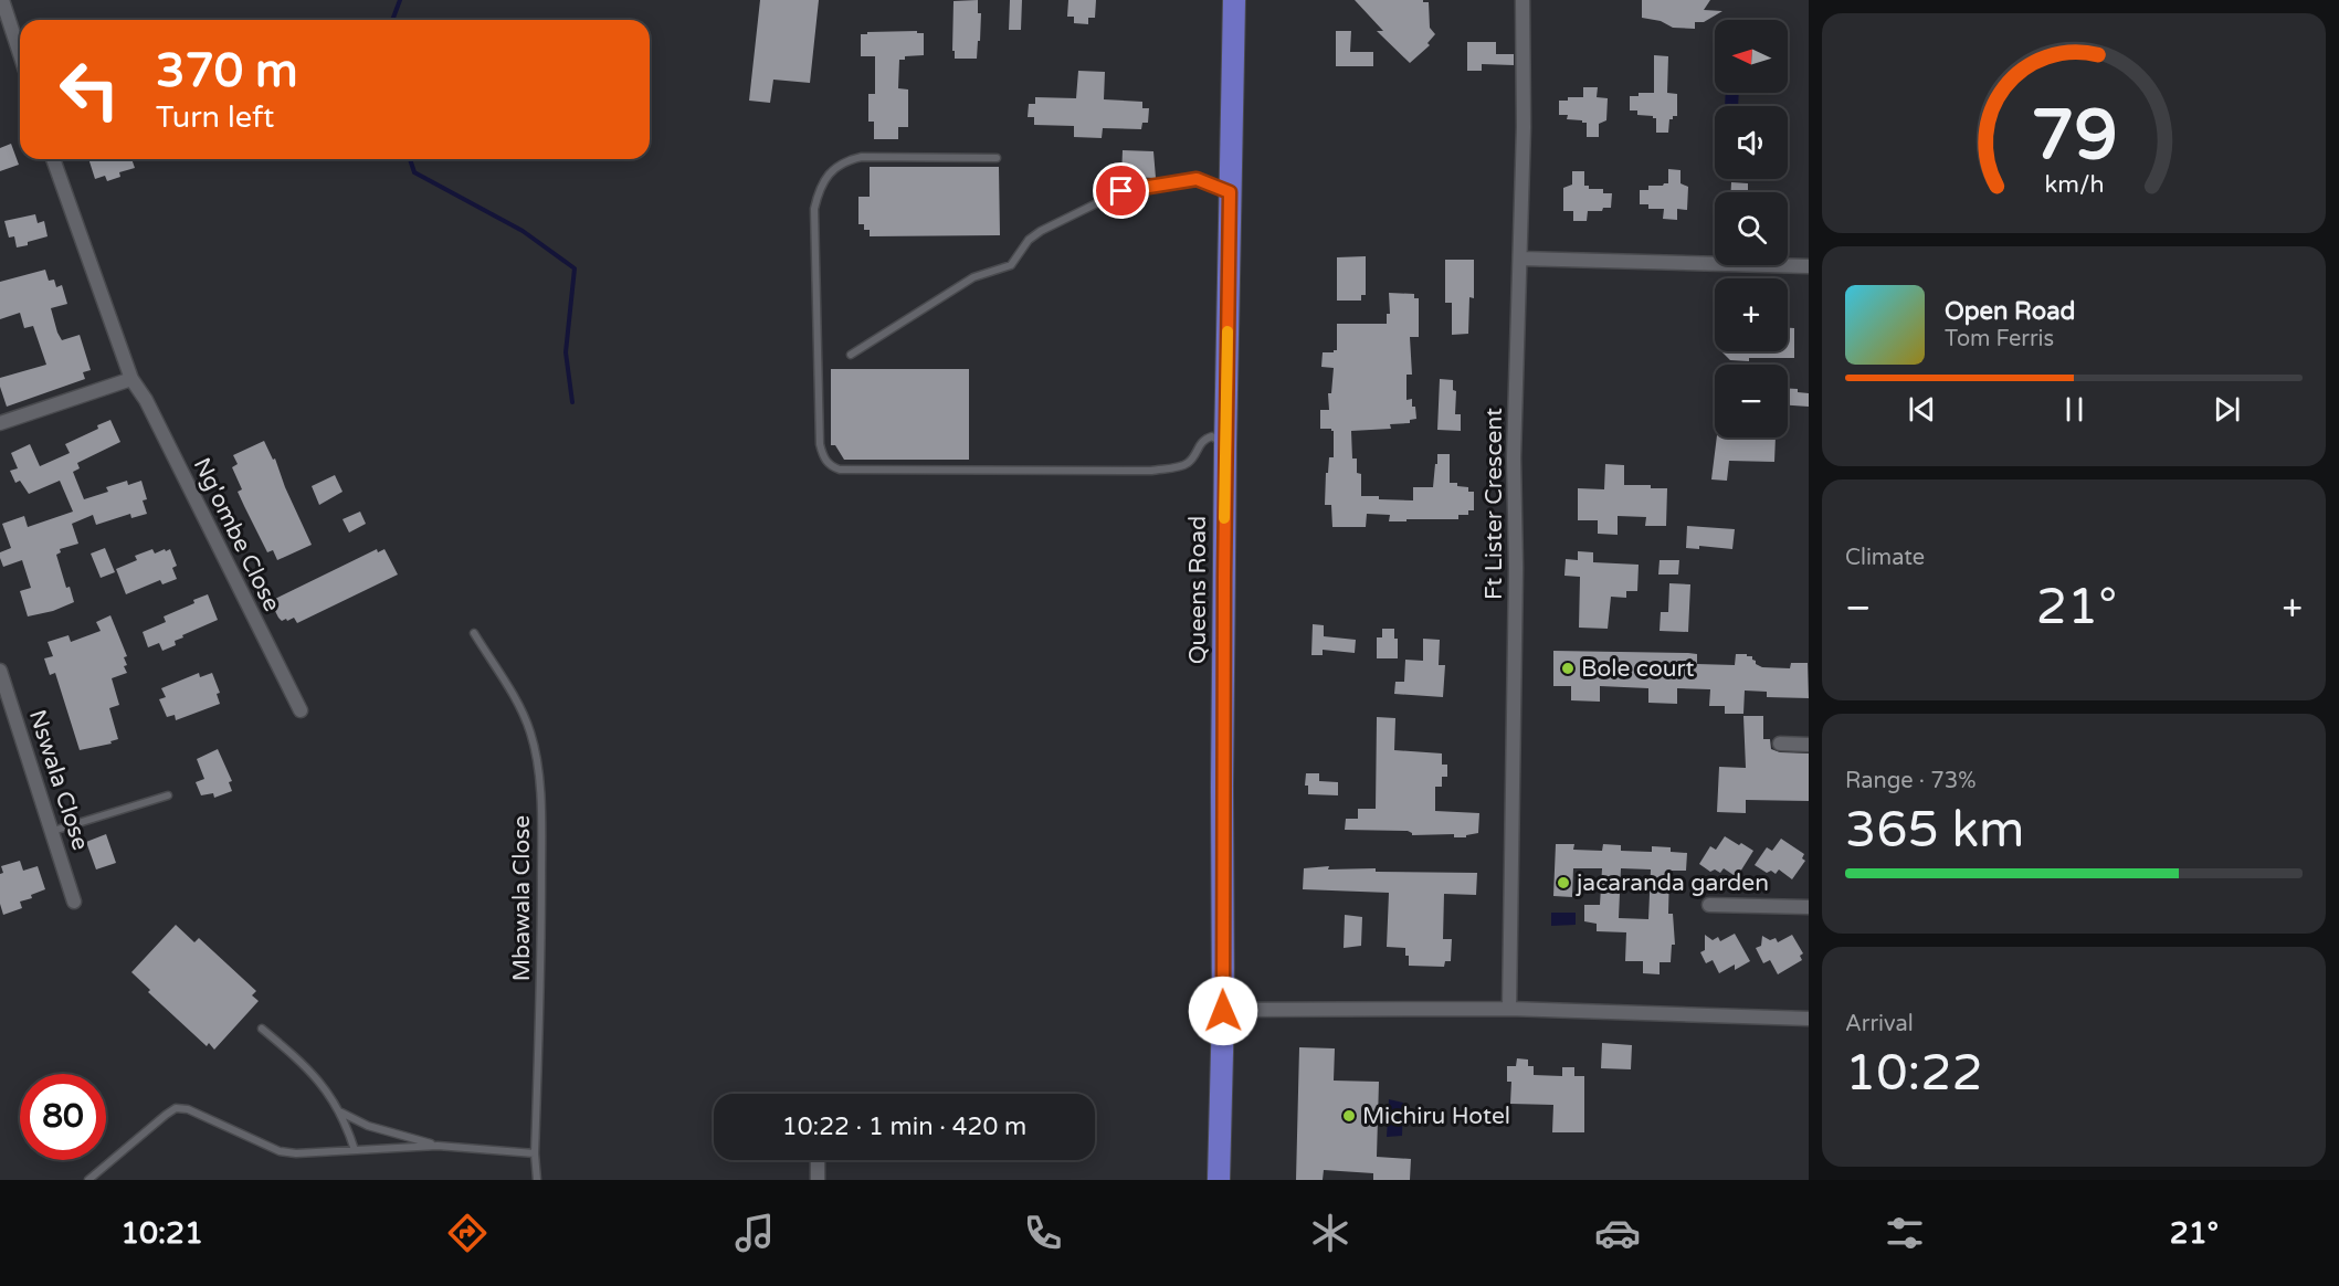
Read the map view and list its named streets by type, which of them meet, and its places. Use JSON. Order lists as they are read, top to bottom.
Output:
{
  "streets": {
    "highway": ["Queens Road"],
    "street": ["Ft Lister Crescent", "Ng'ombe Close", "Nswala Close"],
    "lane": ["Mbawala Close"]
  },
  "places": ["Bole court", "jacaranda garden", "Michiru Hotel"],
  "north": "left",
  "page": {
    "map_buttons": ["+", "−"],
    "turn": ["370 m", "Turn left"],
    "song": ["Open Road", "Tom Ferris"],
    "tile": [
      "Climate",
      ["Range · 73%", "365 km"],
      ["Arrival", "10:22"]
    ],
    "heat": ["−", "21°", "+"],
    "limit": "80",
    "trip": "10:22 · 1 min · 420 m",
    "tabs": ["10:21", "21°"],
    "gauge": ["79", "km/h"]
  }
}
